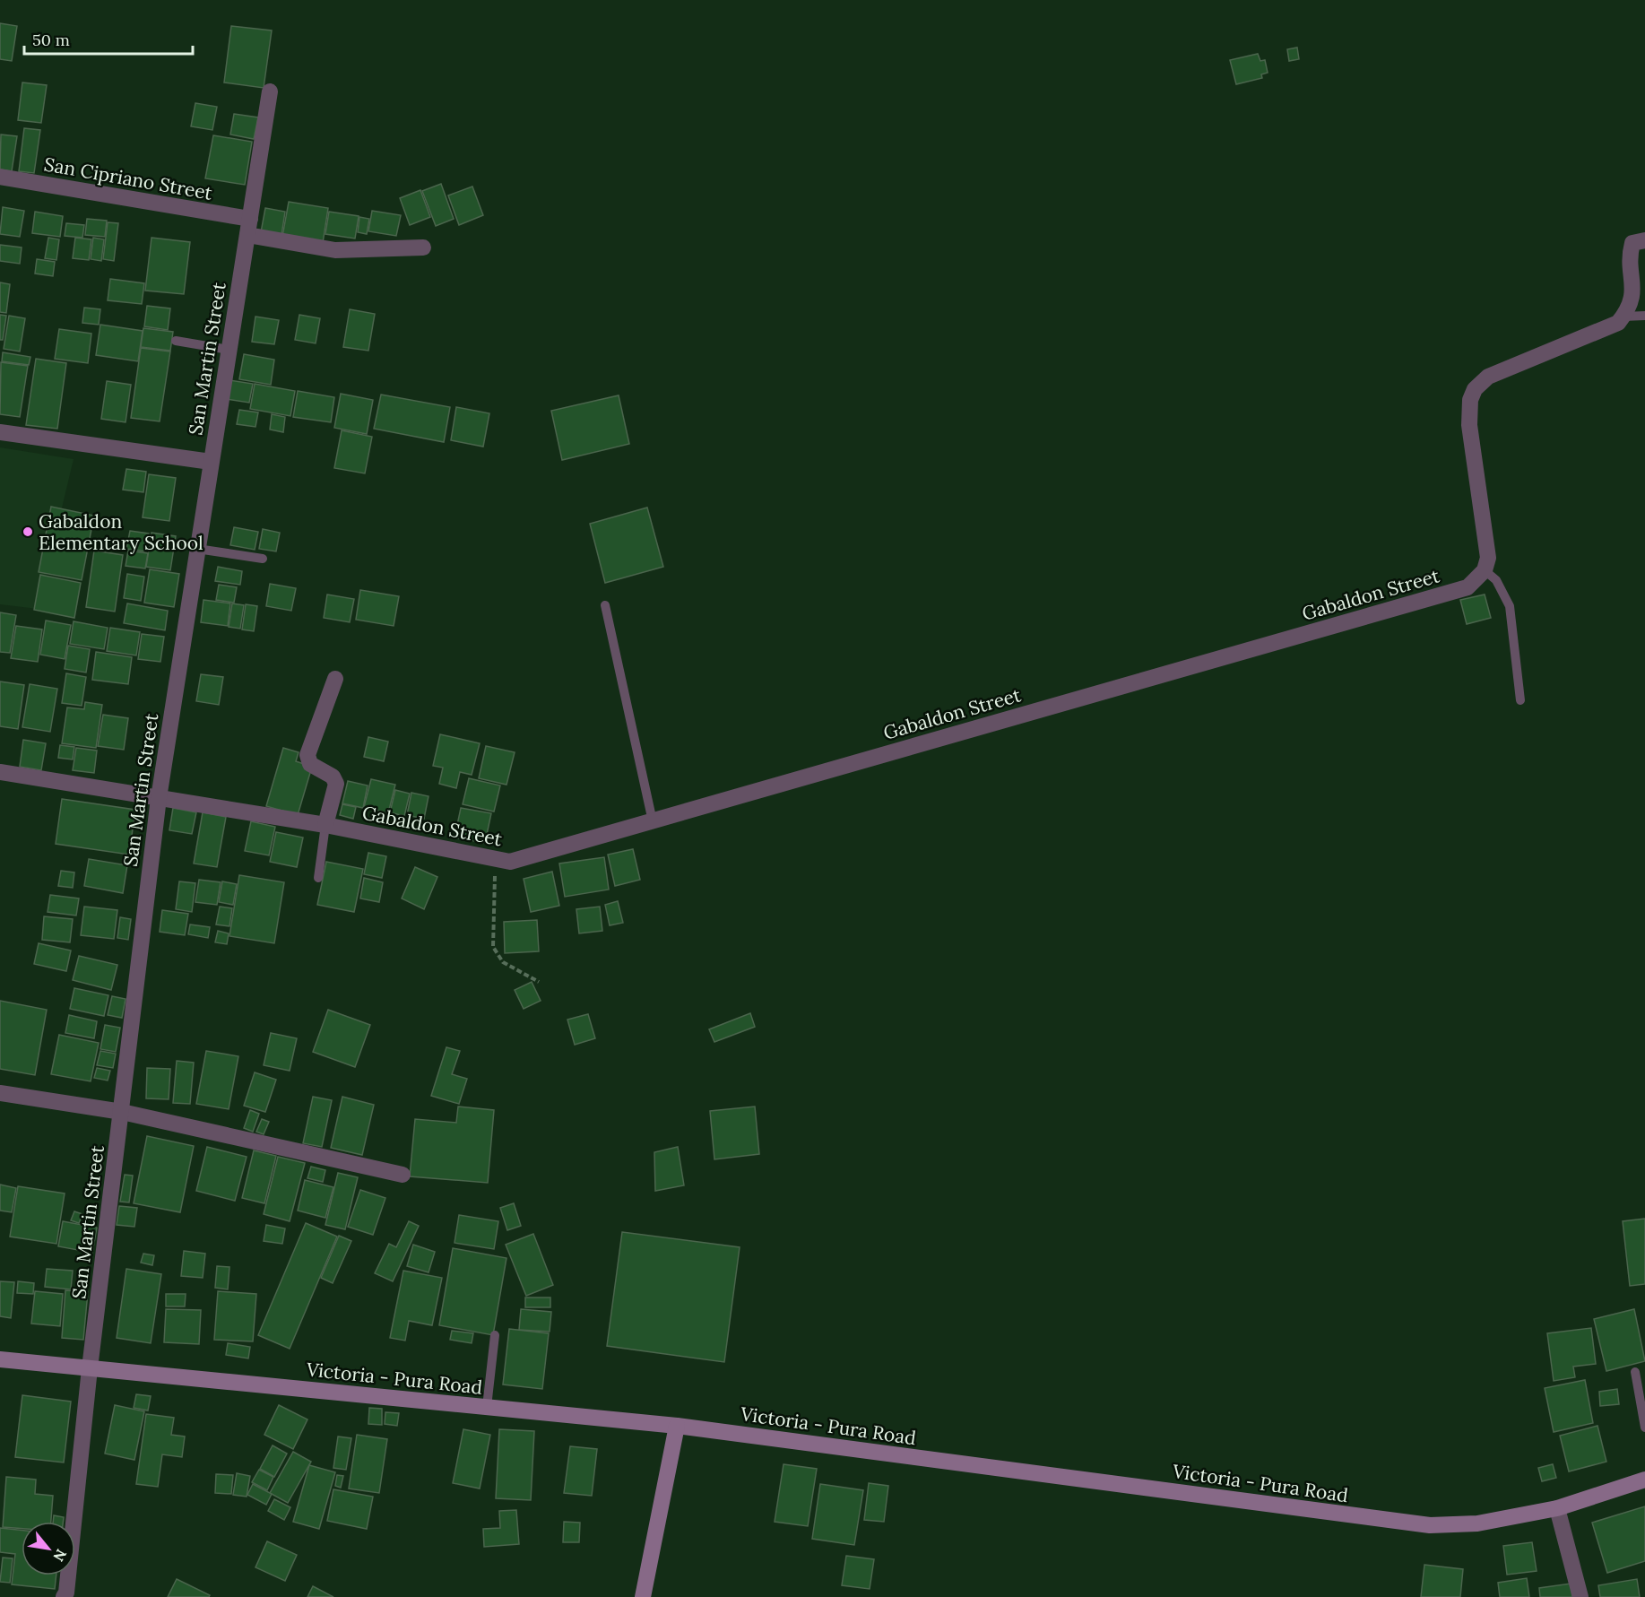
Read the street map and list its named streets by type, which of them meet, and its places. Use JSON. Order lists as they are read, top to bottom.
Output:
{
  "streets": {
    "main road": ["Victoria - Pura Road"],
    "street": ["San Cipriano Street", "San Martin Street", "Gabaldon Street"]
  },
  "crossings": [
    ["San Cipriano Street", "San Martin Street"],
    ["San Martin Street", "Gabaldon Street"],
    ["San Martin Street", "Victoria - Pura Road"]
  ],
  "places": ["Gabaldon Elementary School"],
  "scale_bar": "50 m",
  "north": "bottom right"
}
